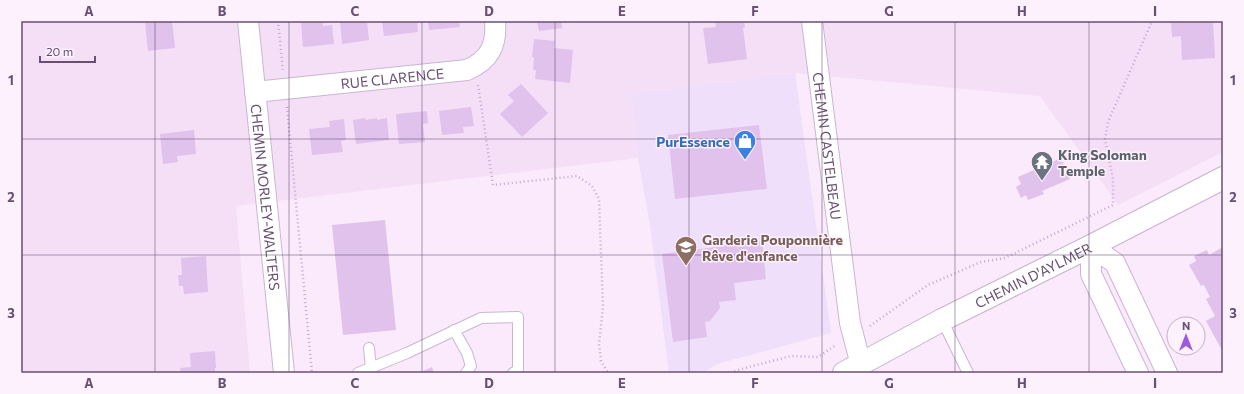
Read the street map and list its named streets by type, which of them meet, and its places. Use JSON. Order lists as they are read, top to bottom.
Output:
{
  "streets": {
    "main road": ["CHEMIN D'AYLMER"],
    "street": ["RUE CLARENCE", "CHEMIN CASTELBEAU", "CHEMIN MORLEY-WALTERS"]
  },
  "crossings": [
    ["RUE CLARENCE", "CHEMIN MORLEY-WALTERS"],
    ["CHEMIN CASTELBEAU", "CHEMIN D'AYLMER"]
  ],
  "places": {
    "shop": ["PurEssence"],
    "temple": ["King Soloman Temple"],
    "school or university": ["Garderie Pouponnière Rêve d'enfance"]
  },
  "scale_bar": "20 m",
  "north": "top",
  "grid": {
    "columns": [
      "A",
      "B",
      "C",
      "D",
      "E",
      "F",
      "G",
      "H",
      "I"
    ],
    "rows": ["1", "2", "3"]
  }
}
